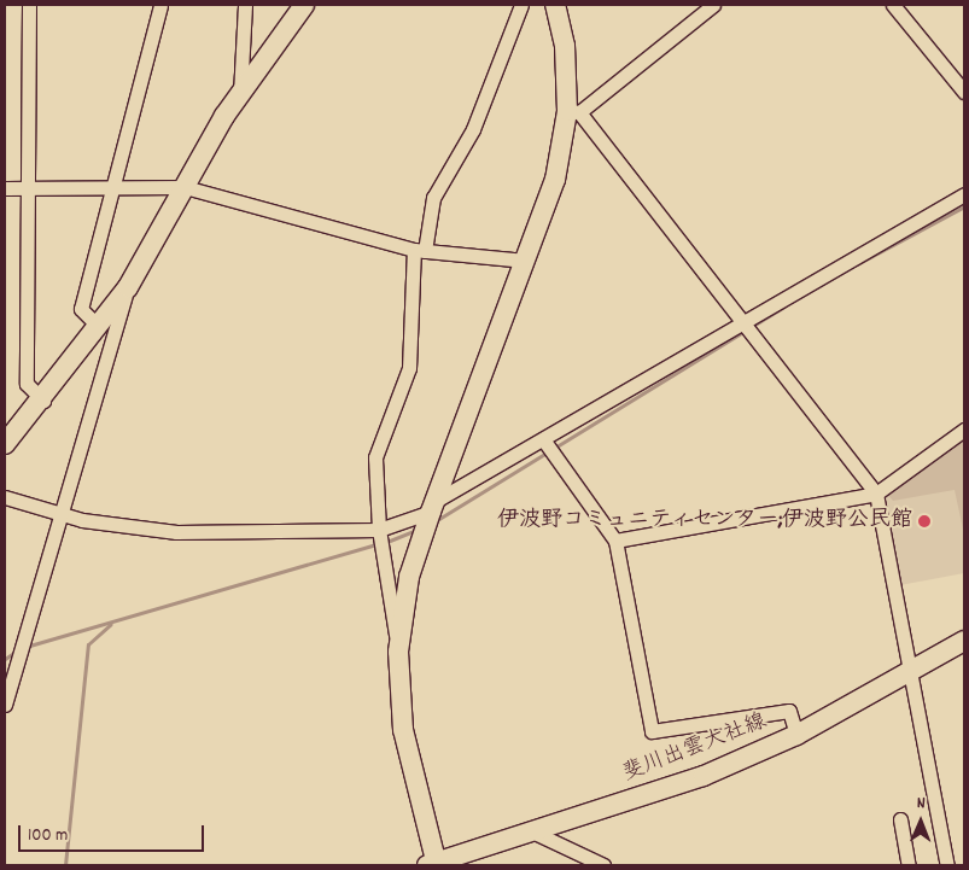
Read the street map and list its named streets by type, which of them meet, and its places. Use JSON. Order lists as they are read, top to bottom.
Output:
{
  "streets": {
    "street": ["斐川出雲大社線"]
  },
  "places": ["伊波野コミュニティセンター;伊波野公民館"],
  "scale_bar": "100 m",
  "north": "top"
}
